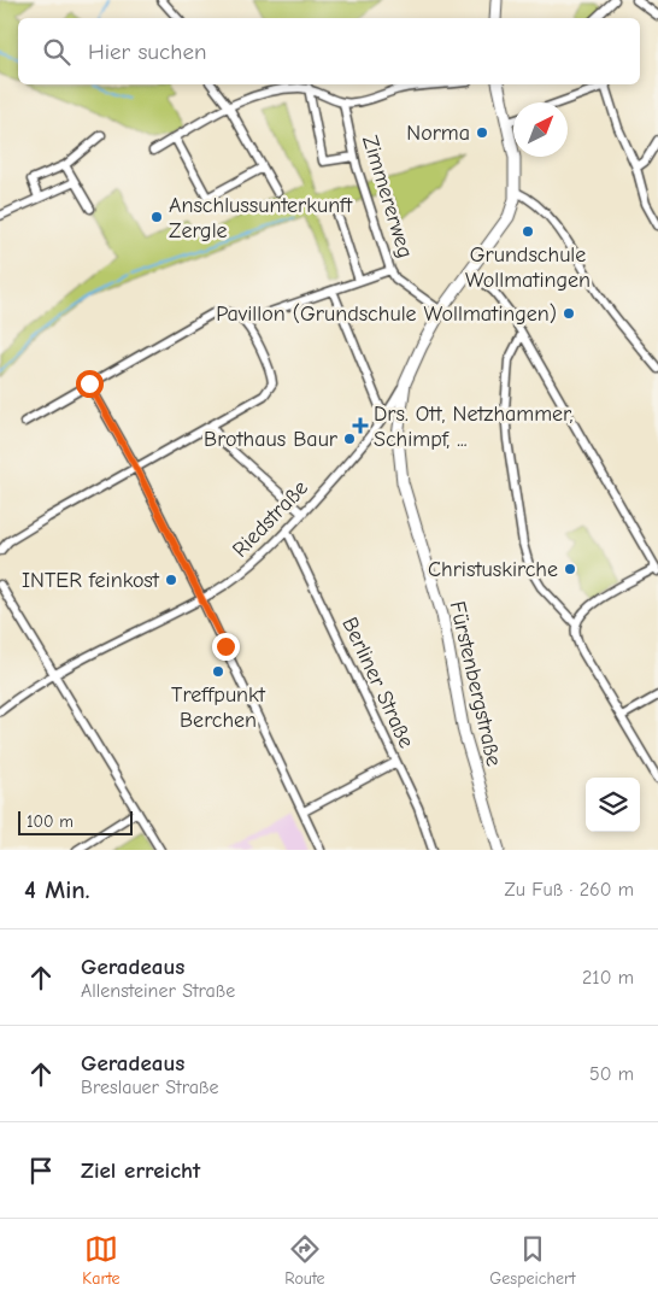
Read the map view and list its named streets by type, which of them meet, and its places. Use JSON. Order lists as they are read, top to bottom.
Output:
{
  "streets": {
    "main road": ["Fürstenbergstraße"],
    "street": ["Zimmererweg", "Riedstraße", "Berliner Straße"]
  },
  "crossings": [
    ["Zimmererweg", "Fürstenbergstraße"],
    ["Riedstraße", "Berliner Straße"],
    ["Riedstraße", "Fürstenbergstraße"]
  ],
  "places": {
    "other": [
      "Norma",
      "Anschlussunterkunft Zergle",
      "Grundschule Wollmatingen",
      "Pavillon (Grundschule Wollmatingen)",
      "Brothaus Baur",
      "Christuskirche",
      "INTER feinkost",
      "Treffpunkt Berchen"
    ],
    "health": ["Drs. Ott, Netzhammer, Schimpf, ..."]
  },
  "scale_bar": "100 m",
  "north": "top right",
  "page": {
    "search": "Hier suchen",
    "scale": "100 m",
    "heading": ["4 Min.", "Zu Fuß · 260 m"],
    "list": [
      ["Geradeaus", "Allensteiner Straße", "210 m"],
      ["Geradeaus", "Breslauer Straße", "50 m"],
      "Ziel erreicht"
    ],
    "nav": ["Karte", "Route", "Gespeichert"]
  }
}
